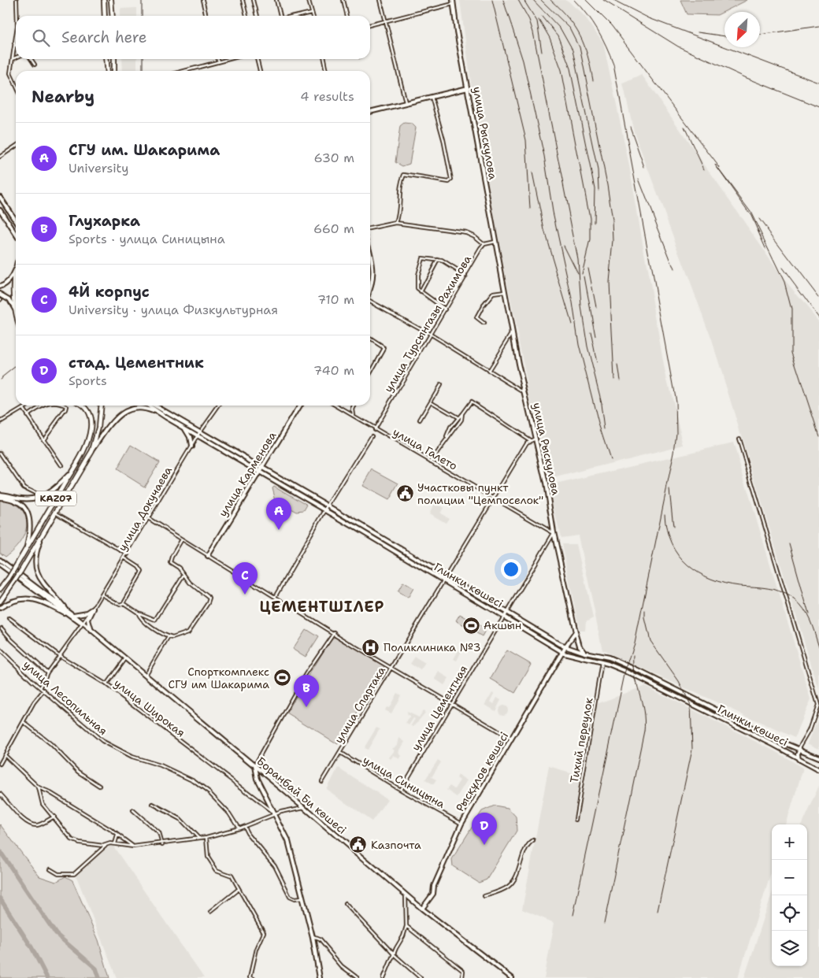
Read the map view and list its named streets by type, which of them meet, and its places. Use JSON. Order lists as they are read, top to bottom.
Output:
{
  "streets": {
    "highway": ["KAZ07"],
    "main road": [
      "улица Рыскулова",
      "улица Карменова",
      "Глинки көшесі",
      "Рысқұлов көшесі",
      "Боранбай Би көшесі"
    ],
    "street": [
      "улица Турсынгазы Рахимова",
      "улица Галето",
      "улица Докучаева",
      "улица Лесопильная",
      "улица Спартака",
      "улица Широкая",
      "улица Цементная",
      "Тихий переулок",
      "улица Синицына"
    ]
  },
  "crossings": [
    ["улица Рыскулова", "улица Галето"],
    ["улица Рыскулова", "Глинки көшесі"],
    ["улица Рыскулова", "улица Цементная"],
    ["улица Турсынгазы Рахимова", "улица Галето"],
    ["улица Галето", "улица Спартака"],
    ["улица Галето", "улица Цементная"],
    ["улица Карменова", "Глинки көшесі"],
    ["улица Докучаева", "Глинки көшесі"],
    ["улица Докучаева", "улица Лесопильная"],
    ["улица Докучаева", "улица Широкая"],
    ["улица Докучаева", "Боранбай Би көшесі"],
    ["Глинки көшесі", "улица Спартака"],
    ["Глинки көшесі", "улица Цементная"],
    ["Глинки көшесі", "Тихий переулок"],
    ["Глинки көшесі", "Рысқұлов көшесі"],
    ["улица Спартака", "улица Синицына"],
    ["улица Цементная", "улица Синицына"],
    ["Рысқұлов көшесі", "улица Синицына"],
    ["Рысқұлов көшесі", "Боранбай Би көшесі"]
  ],
  "districts": ["ЦЕМЕНТШІЛЕР"],
  "places": {
    "public building": ["Участковы пункт полиции \"Цемпоселок\"", "Казпочта"],
    "sports": ["Акшын", "Спорткомплекс СГУ им Шакарима"],
    "hospital": ["Поликлиника №3"]
  },
  "north": "bottom left",
  "page": {
    "search": "Search here",
    "heading": ["Nearby", "4 results"],
    "list": [
      {
        "mark": "A",
        "name": "СГУ им. Шакарима",
        "note": "University",
        "value": "630 m"
      },
      {
        "mark": "B",
        "name": "Глухарка",
        "note": "Sports · улица Синицына",
        "value": "660 m"
      },
      {
        "mark": "C",
        "name": "4Й корпус",
        "note": "University · улица Физкультурная",
        "value": "710 m"
      },
      {
        "mark": "D",
        "name": "стад. Цементник",
        "note": "Sports",
        "value": "740 m"
      }
    ],
    "pins": [
      "A",
      "C",
      "B",
      "D"
    ],
    "map_buttons": ["+", "−"]
  }
}
